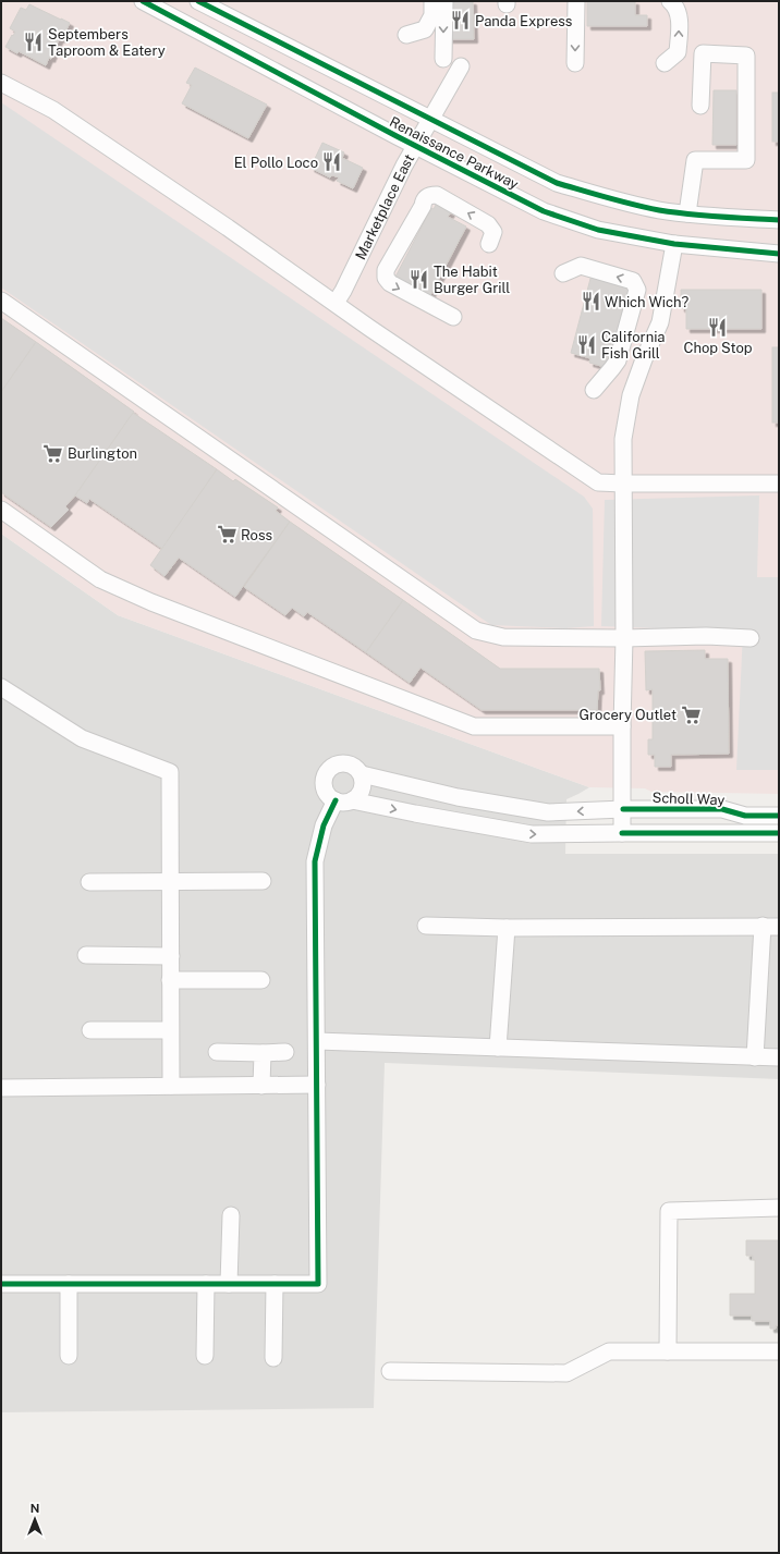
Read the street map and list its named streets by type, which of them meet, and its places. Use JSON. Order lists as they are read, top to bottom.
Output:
{
  "streets": {
    "street": ["Renaissance Parkway", "Marketplace East", "Scholl Way"]
  },
  "crossings": [
    ["Renaissance Parkway", "Marketplace East"]
  ],
  "places": {
    "restaurant": [
      "Panda Express",
      "Septembers Taproom & Eatery",
      "El Pollo Loco",
      "The Habit Burger Grill",
      "Which Wich?",
      "Chop Stop",
      "California Fish Grill"
    ],
    "supermarket": ["Burlington", "Ross", "Grocery Outlet"]
  },
  "north": "top"
}
